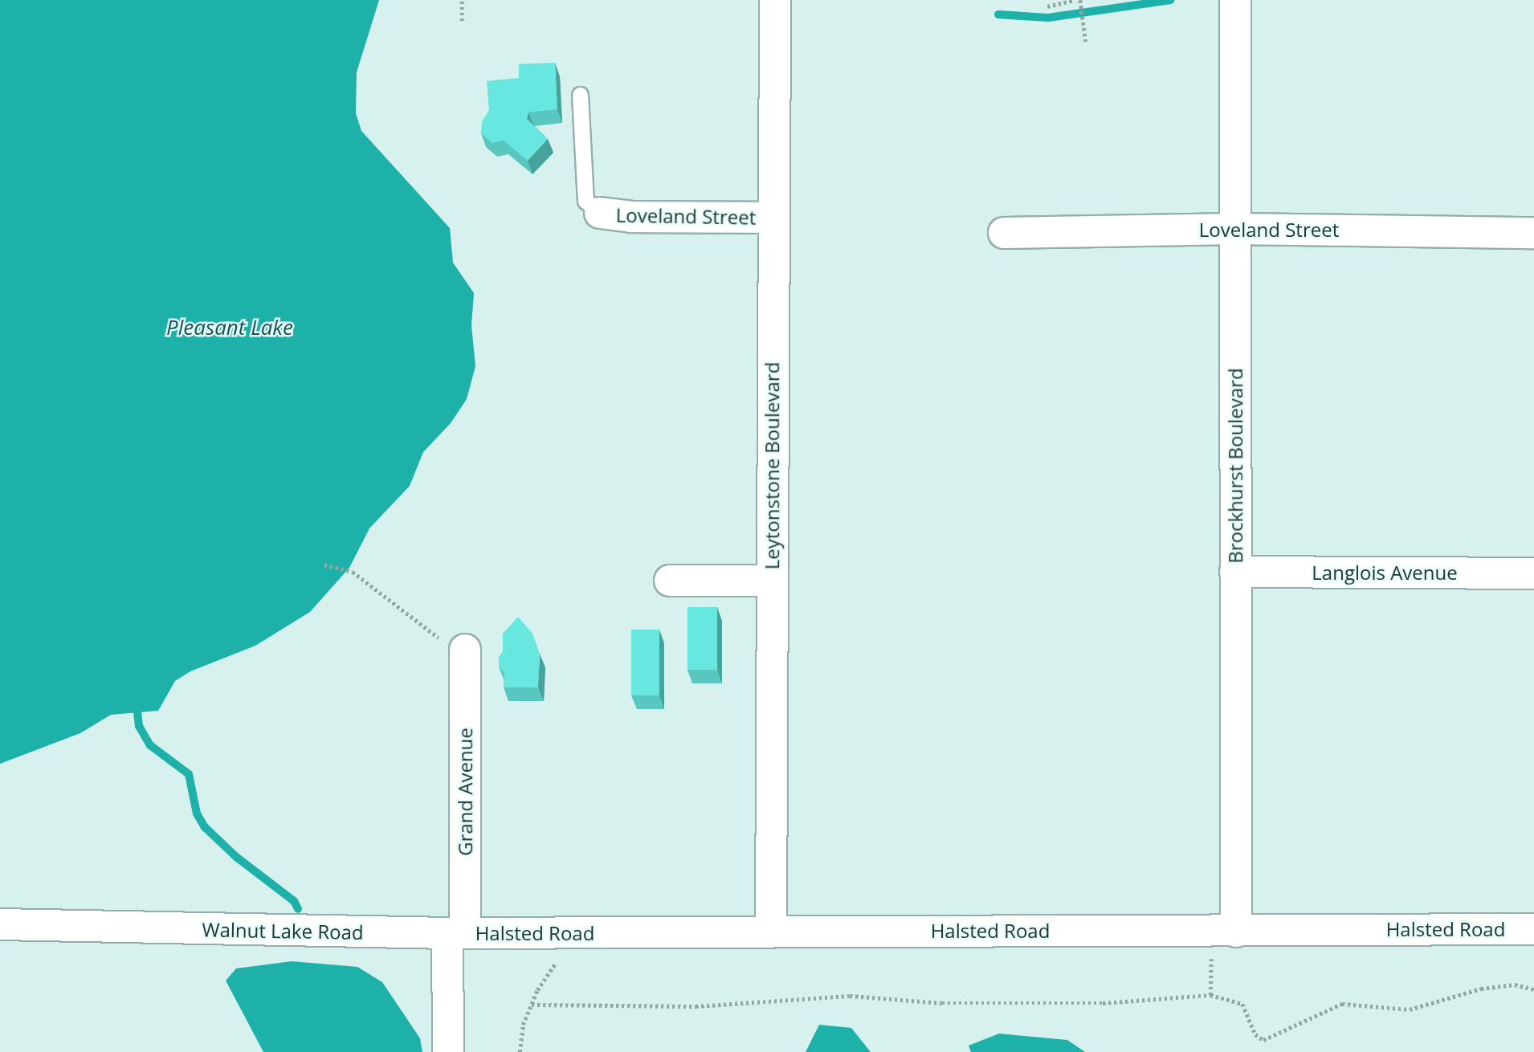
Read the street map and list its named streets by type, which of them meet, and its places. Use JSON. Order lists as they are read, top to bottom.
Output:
{
  "streets": {
    "street": [
      "Loveland Street",
      "Leytonstone Boulevard",
      "Brockhurst Boulevard",
      "Langlois Avenue",
      "Grand Avenue",
      "Halsted Road",
      "Walnut Lake Road"
    ]
  },
  "crossings": [
    ["Loveland Street", "Leytonstone Boulevard"],
    ["Loveland Street", "Brockhurst Boulevard"],
    ["Leytonstone Boulevard", "Halsted Road"],
    ["Brockhurst Boulevard", "Langlois Avenue"],
    ["Brockhurst Boulevard", "Halsted Road"],
    ["Grand Avenue", "Halsted Road"],
    ["Grand Avenue", "Walnut Lake Road"],
    ["Halsted Road", "Walnut Lake Road"]
  ],
  "water": ["Pleasant Lake"]
}
